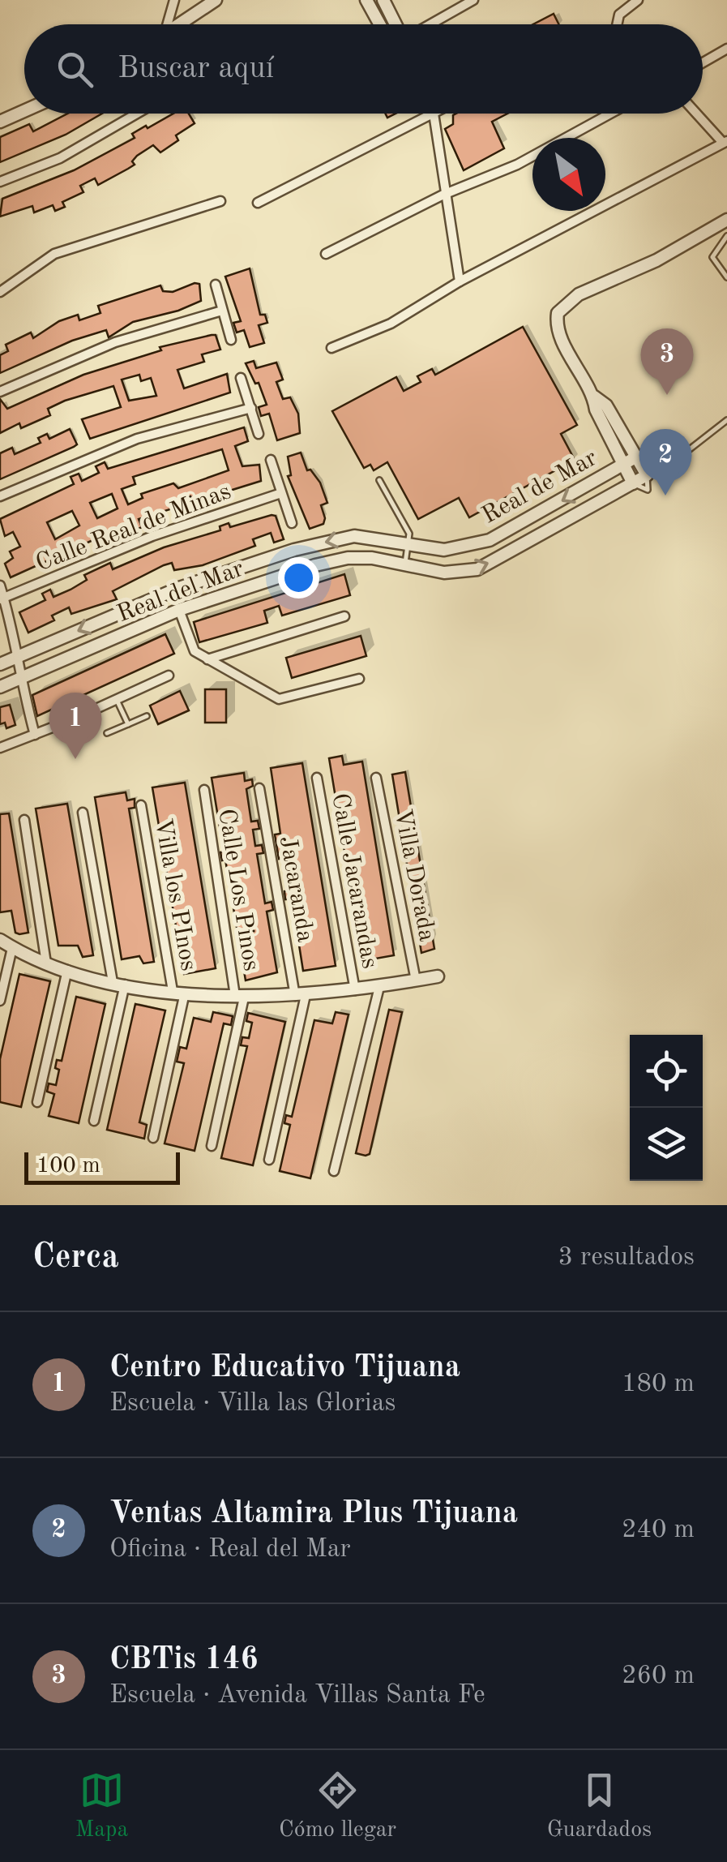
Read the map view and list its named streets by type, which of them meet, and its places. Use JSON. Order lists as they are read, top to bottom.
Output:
{
  "streets": {
    "street": [
      "Real de Mar",
      "Calle Real de Minas",
      "Real del Mar",
      "Villa Dorada",
      "Calle Jacarandas",
      "Jacaranda",
      "Calle Los Pinos",
      "Villa los PInos"
    ]
  },
  "scale_bar": "100 m",
  "north": "bottom right",
  "page": {
    "search": "Buscar aquí",
    "pins": ["3", "2", "1"],
    "scale": "100 m",
    "heading": ["Cerca", "3 resultados"],
    "list": [
      {
        "mark": "1",
        "name": "Centro Educativo Tijuana",
        "note": "Escuela · Villa las Glorias",
        "value": "180 m"
      },
      {
        "mark": "2",
        "name": "Ventas Altamira Plus Tijuana",
        "note": "Oficina · Real del Mar",
        "value": "240 m"
      },
      {
        "mark": "3",
        "name": "CBTis 146",
        "note": "Escuela · Avenida Villas Santa Fe",
        "value": "260 m"
      }
    ],
    "nav": ["Mapa", "Cómo llegar", "Guardados"]
  }
}
